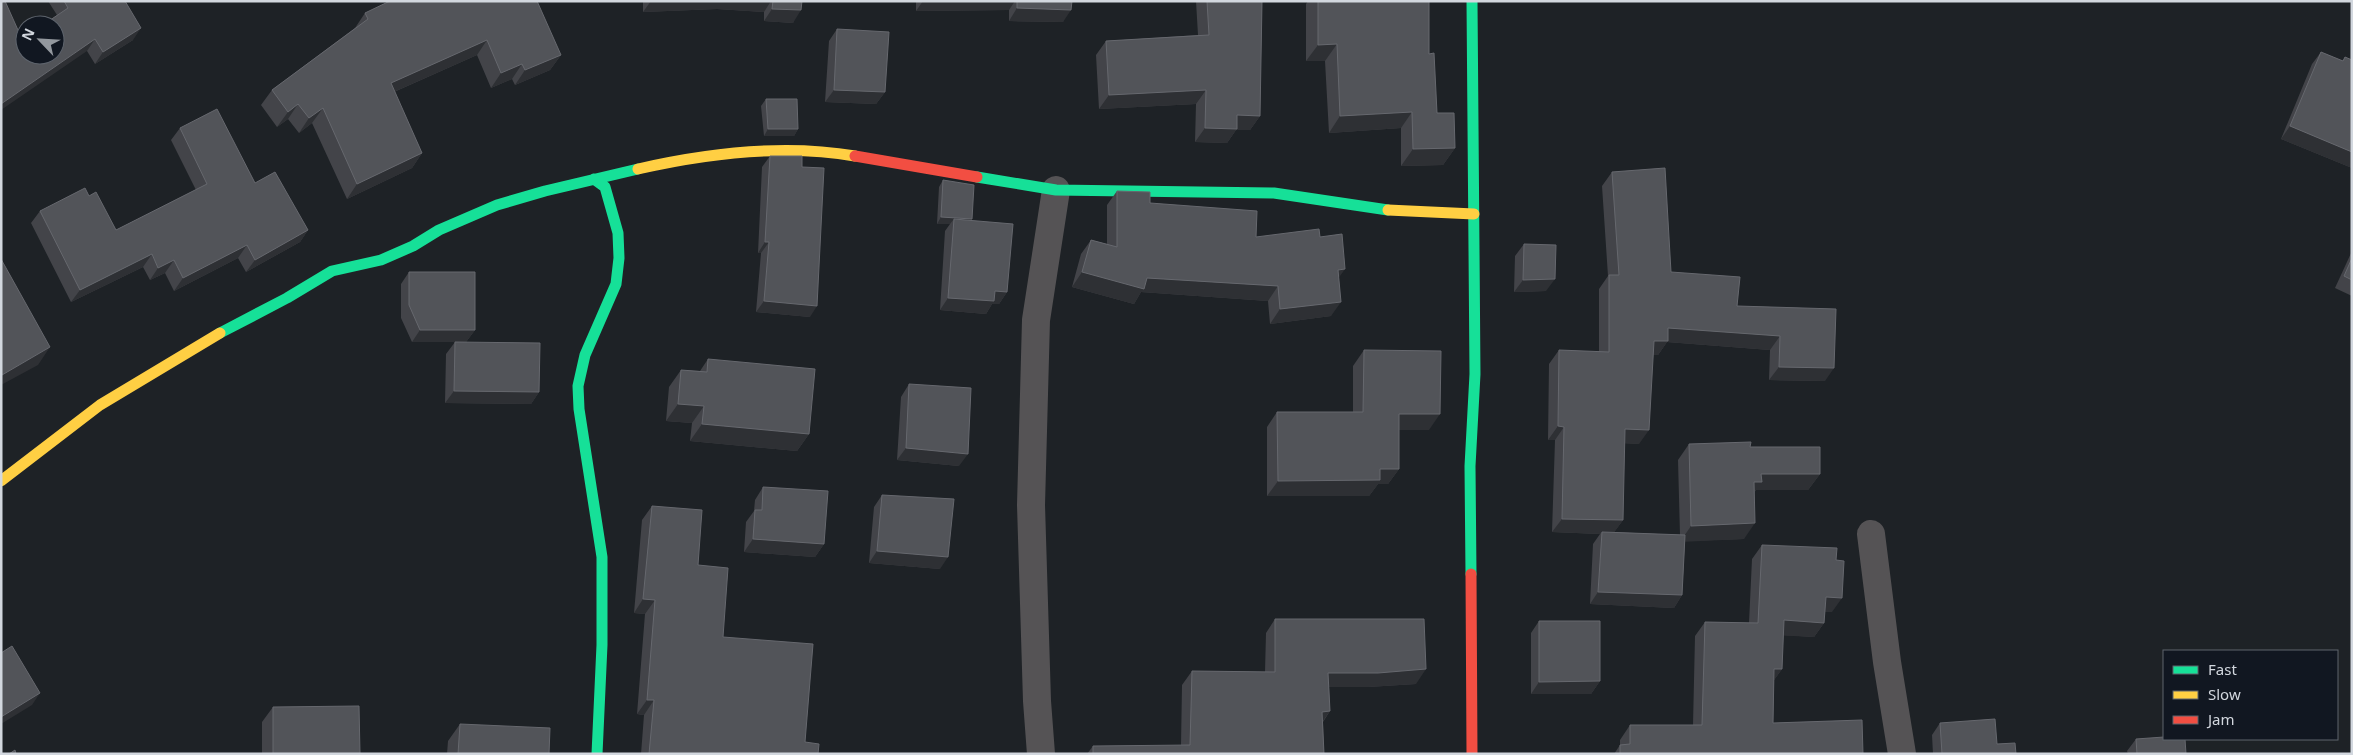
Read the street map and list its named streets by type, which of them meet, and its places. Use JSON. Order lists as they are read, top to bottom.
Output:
{
  "legend": ["Fast", "Slow", "Jam"],
  "north": "top left"
}
